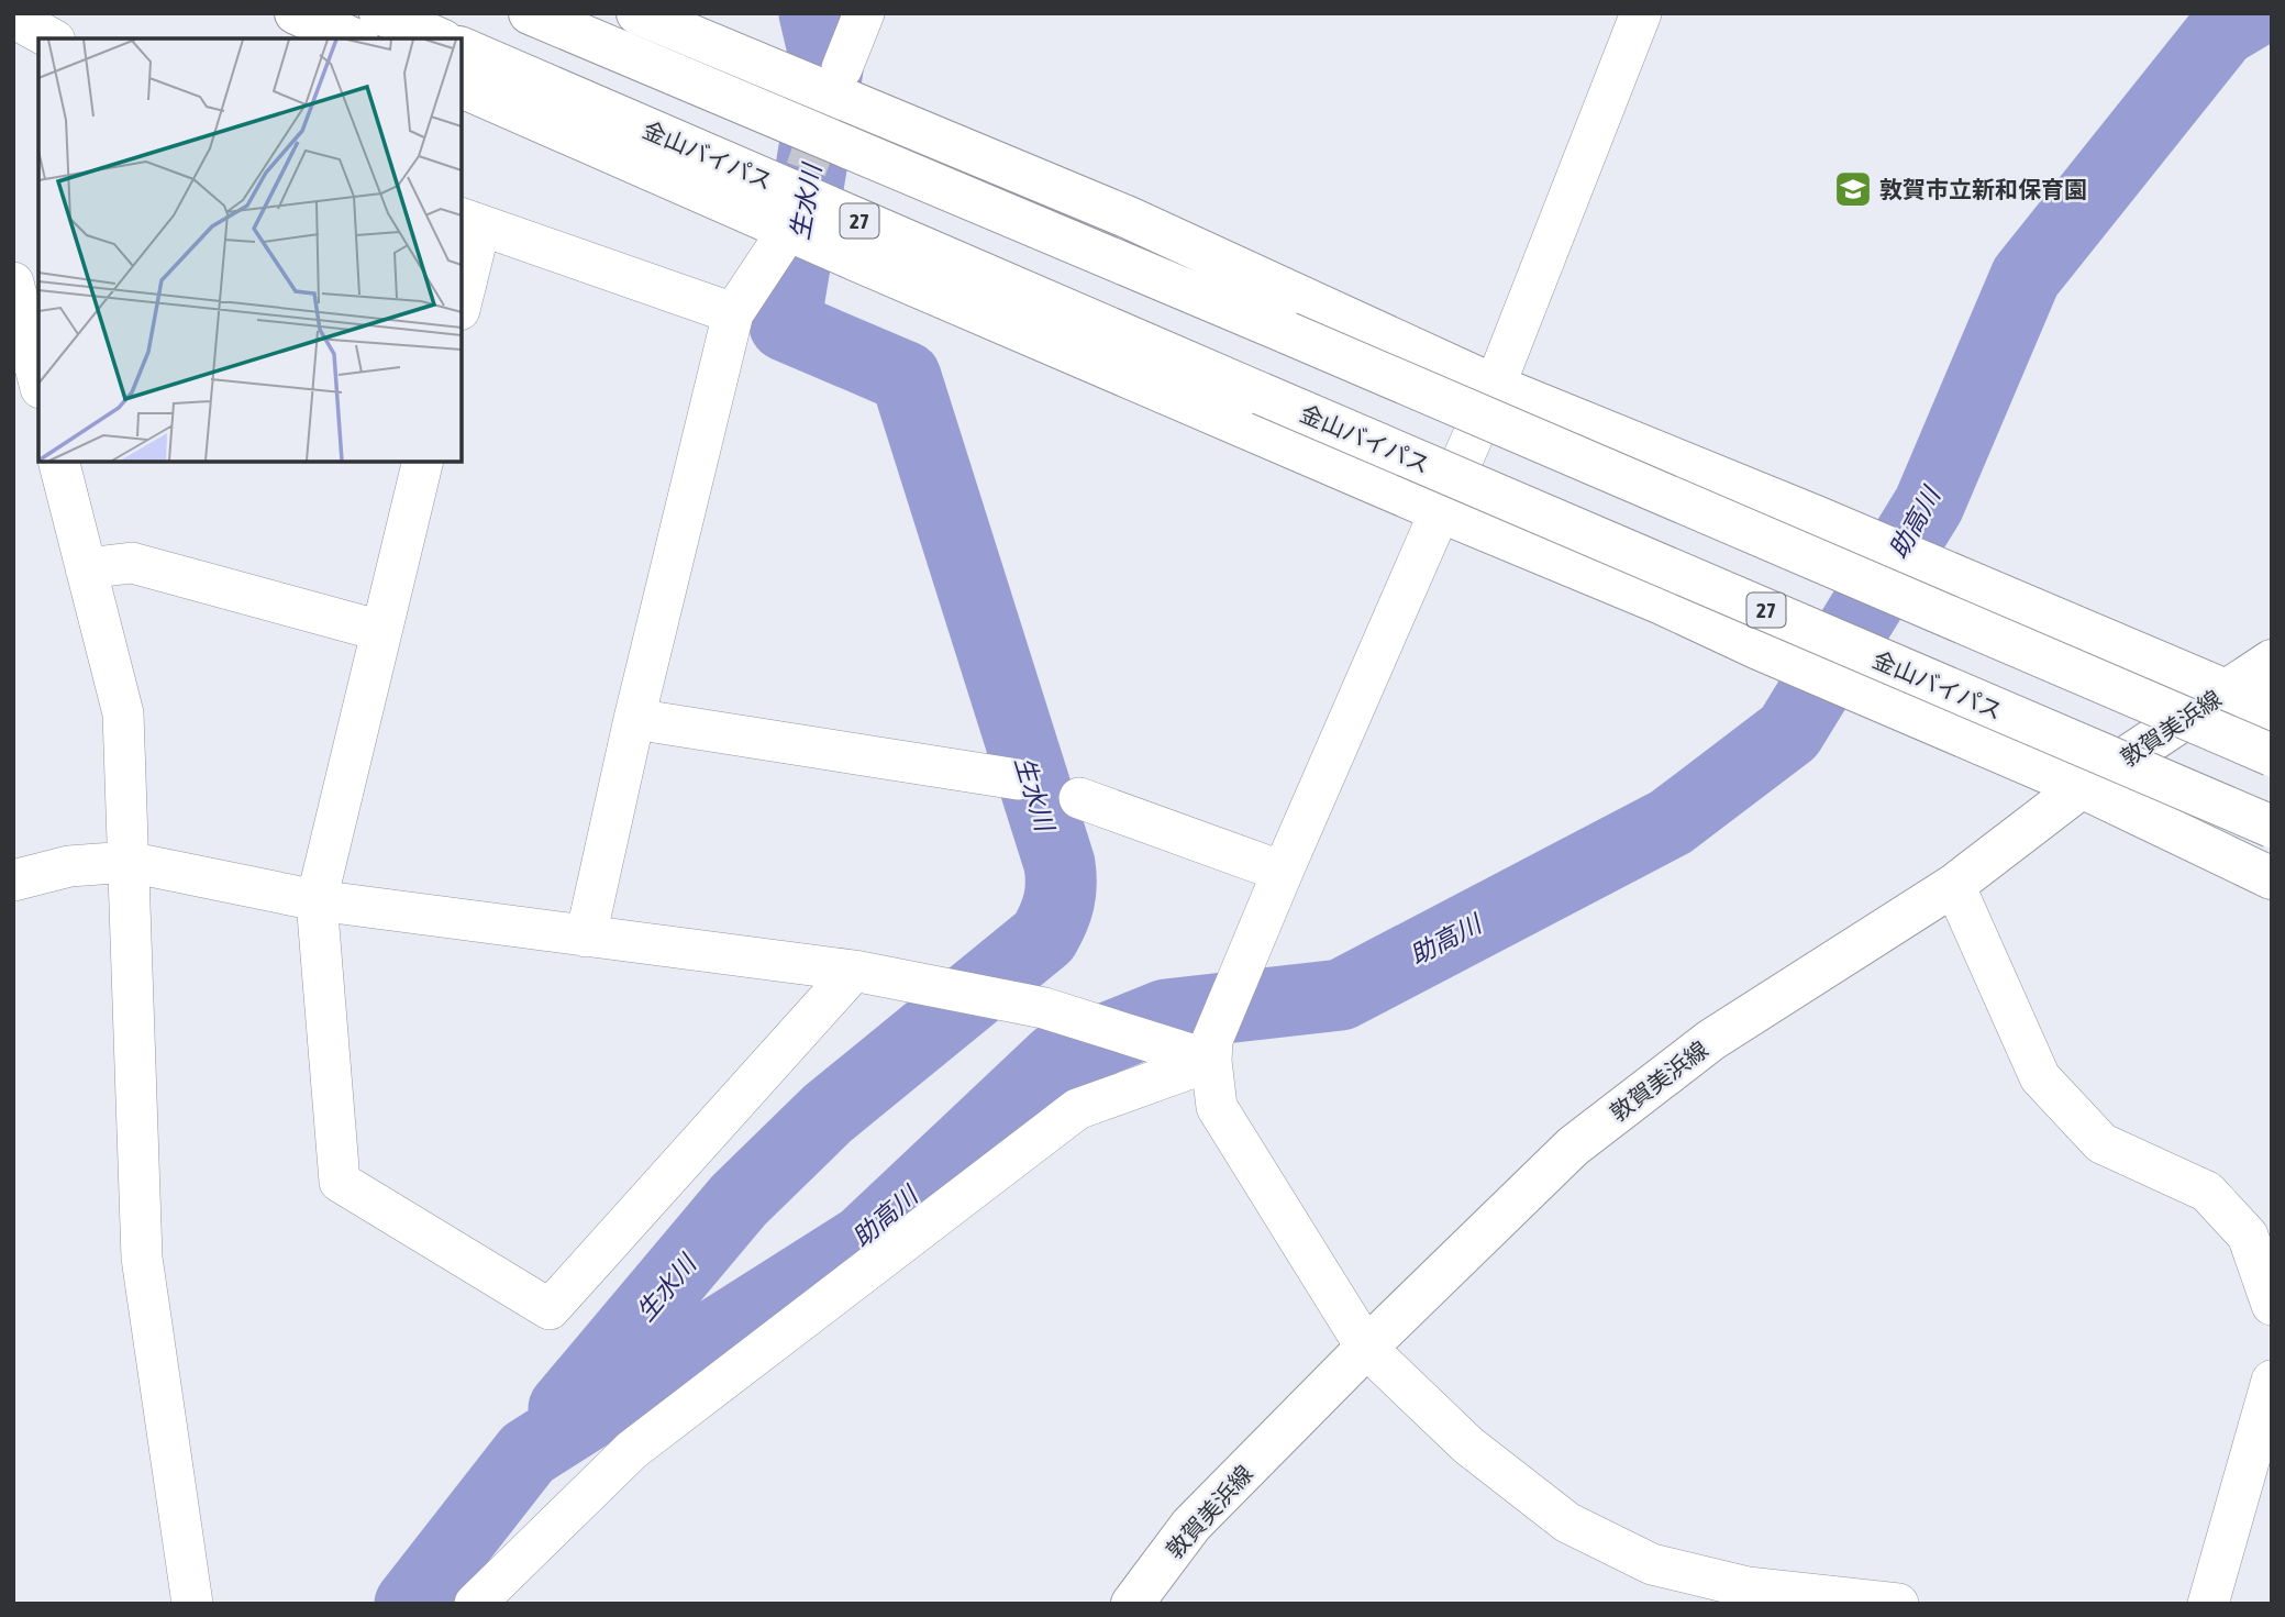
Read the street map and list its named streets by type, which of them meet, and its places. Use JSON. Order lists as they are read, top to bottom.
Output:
{
  "streets": {
    "main road": ["金山バイパス", "27", "敦賀美浜線"]
  },
  "water": ["生水川", "助高川"],
  "places": {
    "school or university": ["敦賀市立新和保育園"]
  }
}
